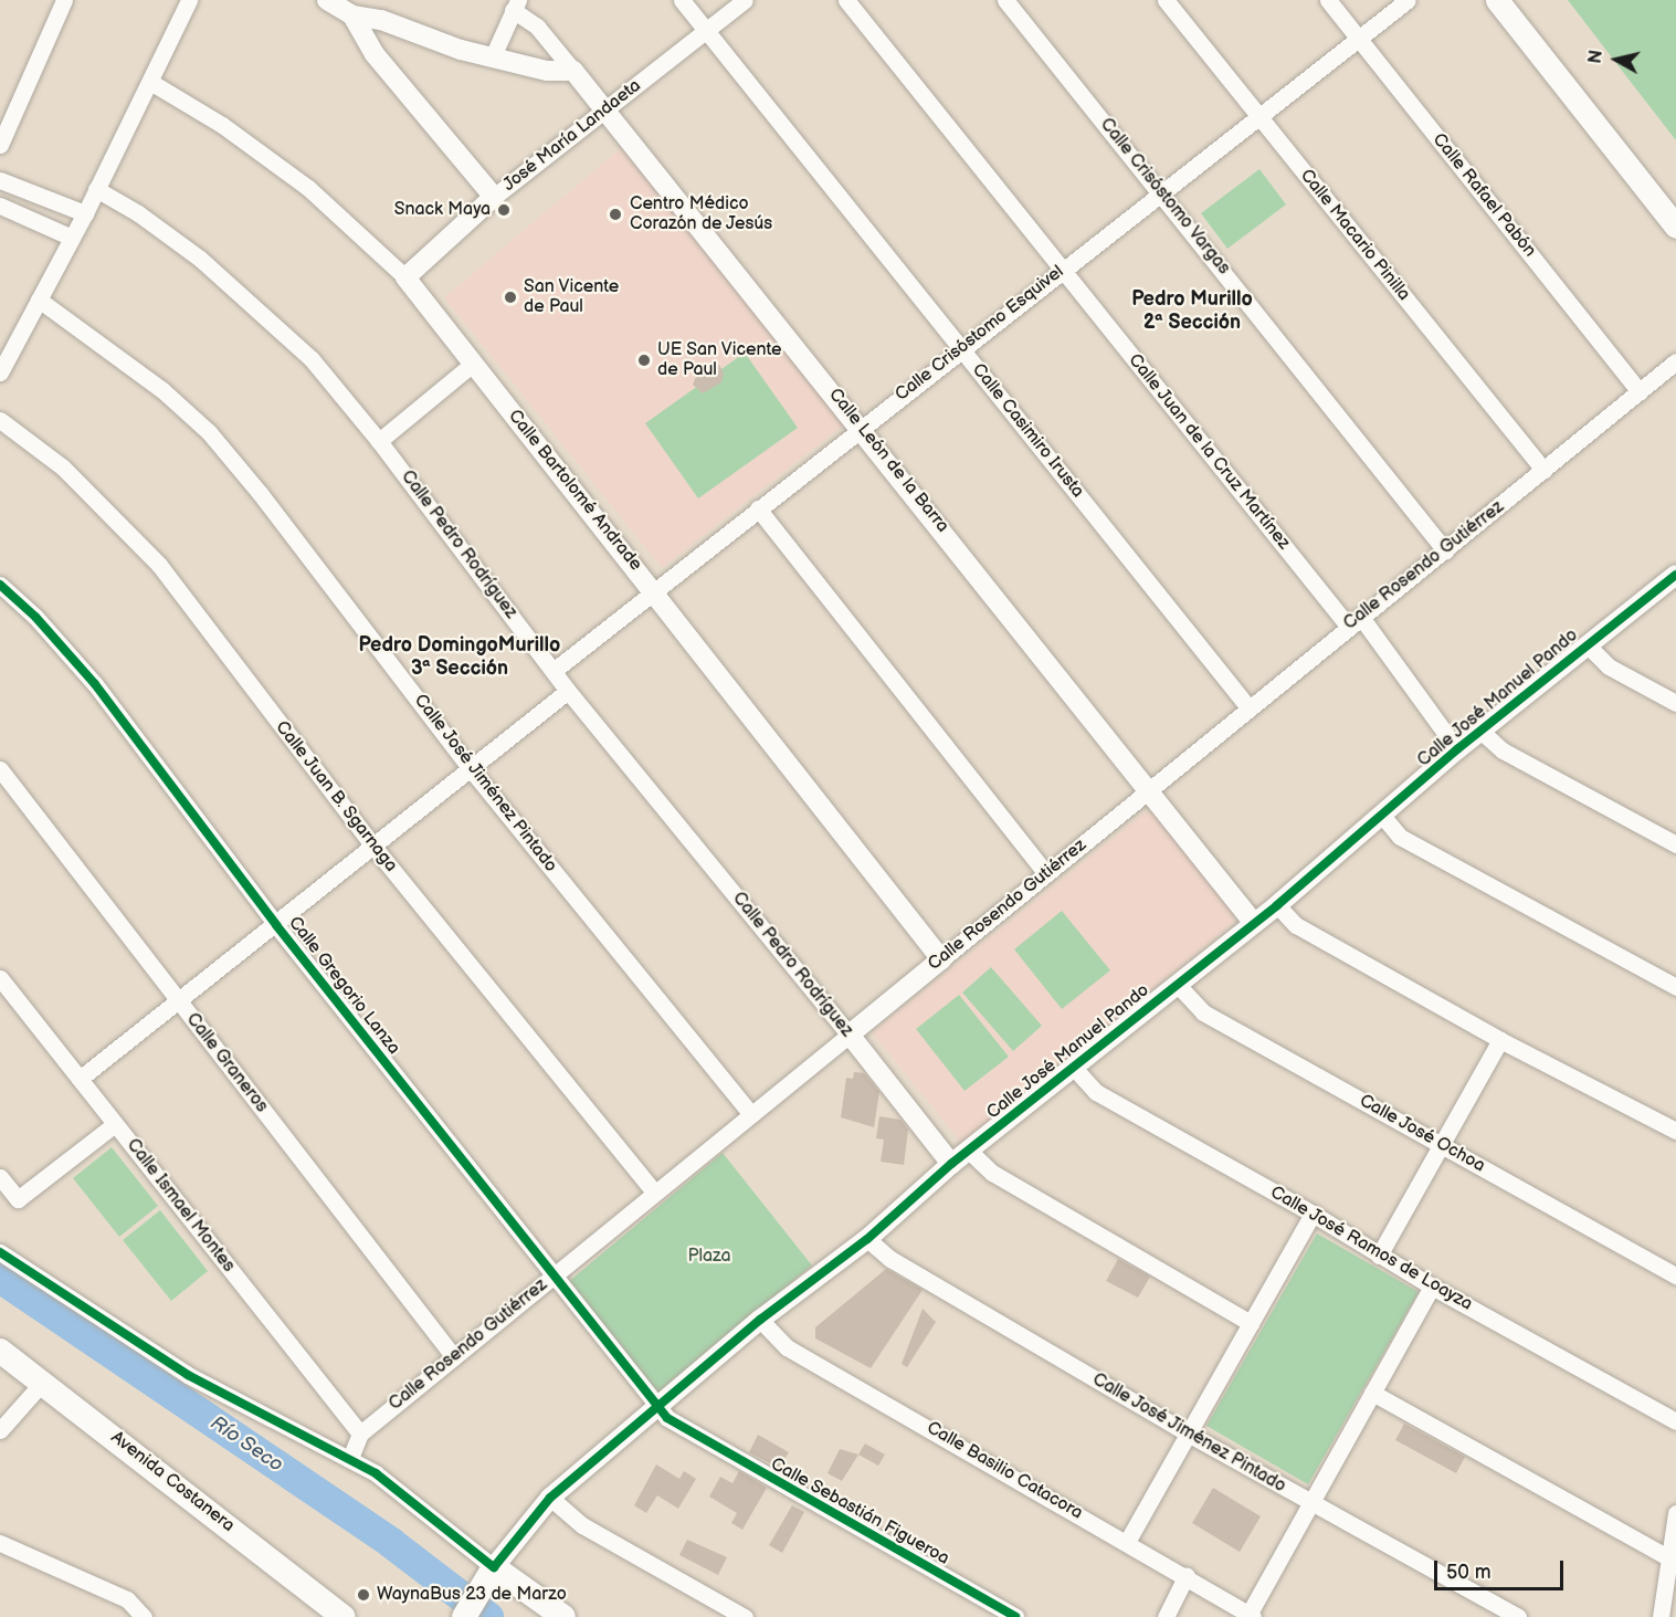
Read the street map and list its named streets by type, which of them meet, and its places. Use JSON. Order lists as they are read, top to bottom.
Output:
{
  "streets": {
    "main road": ["Calle José Manuel Pando", "Avenida Costanera"],
    "street": [
      "José María Landaeta",
      "Calle Rafael Pabón",
      "Calle Crisóstomo Vargas",
      "Calle Macario Pinilla",
      "Calle Crisóstomo Esquivel",
      "Calle Casimiro Irusta",
      "Calle Juan de la Cruz Martínez",
      "Calle León de la Barra",
      "Calle Bartolomé Andrade",
      "Calle Pedro Rodríguez",
      "Calle Rosendo Gutiérrez",
      "Calle José Jiménez Pintado",
      "Calle Juan B. Sgarnaga",
      "Calle Gregorio Lanza",
      "Calle Graneros",
      "Calle José Ochoa",
      "Calle Ismael Montes",
      "Calle José Ramos de Loayza",
      "Calle Basilio Catacora",
      "Calle Sebastián Figueroa"
    ]
  },
  "crossings": [
    ["José María Landaeta", "Calle Casimiro Irusta"],
    ["José María Landaeta", "Calle León de la Barra"],
    ["José María Landaeta", "Calle Bartolomé Andrade"],
    ["Calle Rafael Pabón", "Calle Crisóstomo Esquivel"],
    ["Calle Rafael Pabón", "Calle Rosendo Gutiérrez"],
    ["Calle Crisóstomo Vargas", "Calle Crisóstomo Esquivel"],
    ["Calle Crisóstomo Vargas", "Calle Rosendo Gutiérrez"],
    ["Calle Macario Pinilla", "Calle Crisóstomo Esquivel"],
    ["Calle Macario Pinilla", "Calle Rosendo Gutiérrez"],
    ["Calle Crisóstomo Esquivel", "Calle Casimiro Irusta"],
    ["Calle Crisóstomo Esquivel", "Calle Juan de la Cruz Martínez"],
    ["Calle Crisóstomo Esquivel", "Calle León de la Barra"],
    ["Calle Crisóstomo Esquivel", "Calle Bartolomé Andrade"],
    ["Calle Crisóstomo Esquivel", "Calle Pedro Rodríguez"],
    ["Calle Casimiro Irusta", "Calle Rosendo Gutiérrez"],
    ["Calle Juan de la Cruz Martínez", "Calle Rosendo Gutiérrez"],
    ["Calle Juan de la Cruz Martínez", "Calle José Manuel Pando"],
    ["Calle León de la Barra", "Calle Rosendo Gutiérrez"],
    ["Calle León de la Barra", "Calle José Manuel Pando"],
    ["Calle Bartolomé Andrade", "Calle Rosendo Gutiérrez"],
    ["Calle Pedro Rodríguez", "Calle Rosendo Gutiérrez"],
    ["Calle Pedro Rodríguez", "Calle José Manuel Pando"],
    ["Calle Rosendo Gutiérrez", "Calle José Jiménez Pintado"],
    ["Calle Rosendo Gutiérrez", "Calle Juan B. Sgarnaga"],
    ["Calle Rosendo Gutiérrez", "Calle Gregorio Lanza"],
    ["Calle Rosendo Gutiérrez", "Calle Graneros"],
    ["Calle Rosendo Gutiérrez", "Calle Ismael Montes"],
    ["Calle José Manuel Pando", "Calle José Jiménez Pintado"],
    ["Calle José Manuel Pando", "Calle Gregorio Lanza"],
    ["Calle José Manuel Pando", "Calle José Ochoa"],
    ["Calle José Manuel Pando", "Calle José Ramos de Loayza"],
    ["Calle José Manuel Pando", "Calle Basilio Catacora"],
    ["Calle José Manuel Pando", "Calle Sebastián Figueroa"],
    ["Calle Gregorio Lanza", "Calle Sebastián Figueroa"]
  ],
  "districts": ["Pedro Murillo 2ª Sección", "Pedro DomingoMurillo 3ª Sección"],
  "water": ["Río Seco"],
  "parks": ["Plaza"],
  "places": [
    "Snack Maya",
    "Centro Médico Corazón de Jesús",
    "San Vicente de Paul",
    "UE San Vicente de Paul",
    "WaynaBus 23 de Marzo"
  ],
  "scale_bar": "50 m",
  "north": "left"
}
